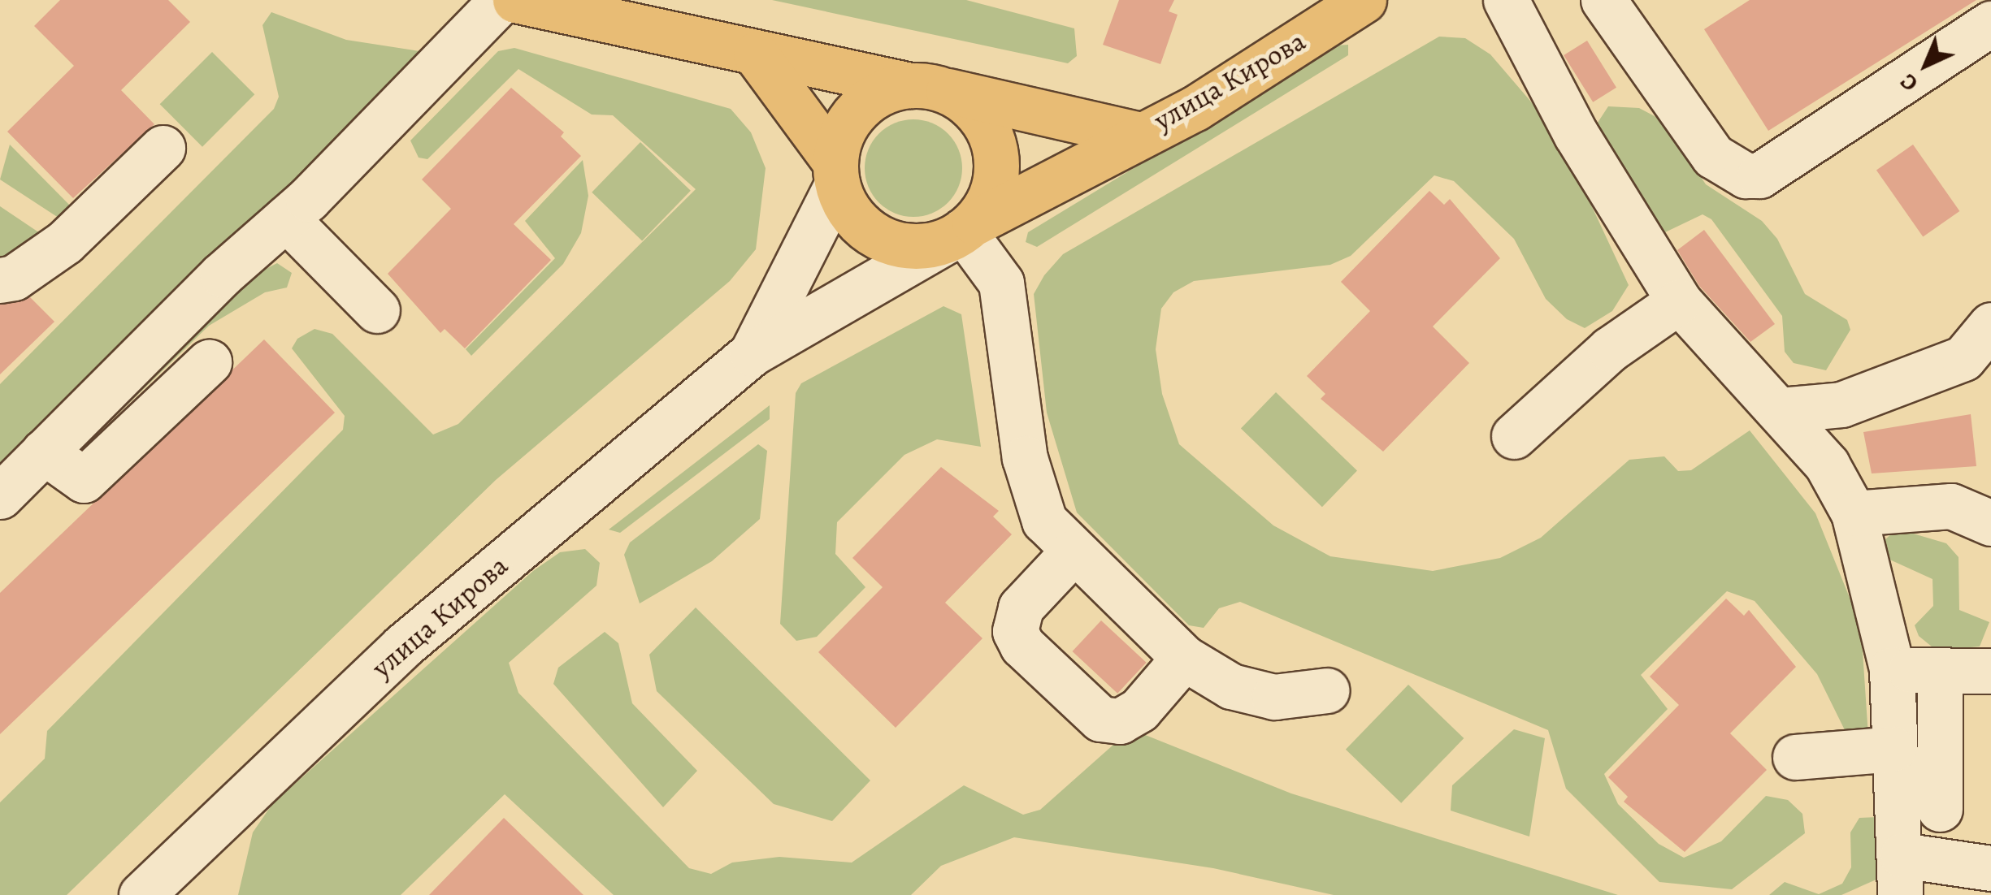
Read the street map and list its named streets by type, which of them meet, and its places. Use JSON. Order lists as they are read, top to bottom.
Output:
{
  "streets": {
    "main road": ["улица Кирова"]
  },
  "north": "bottom left"
}
